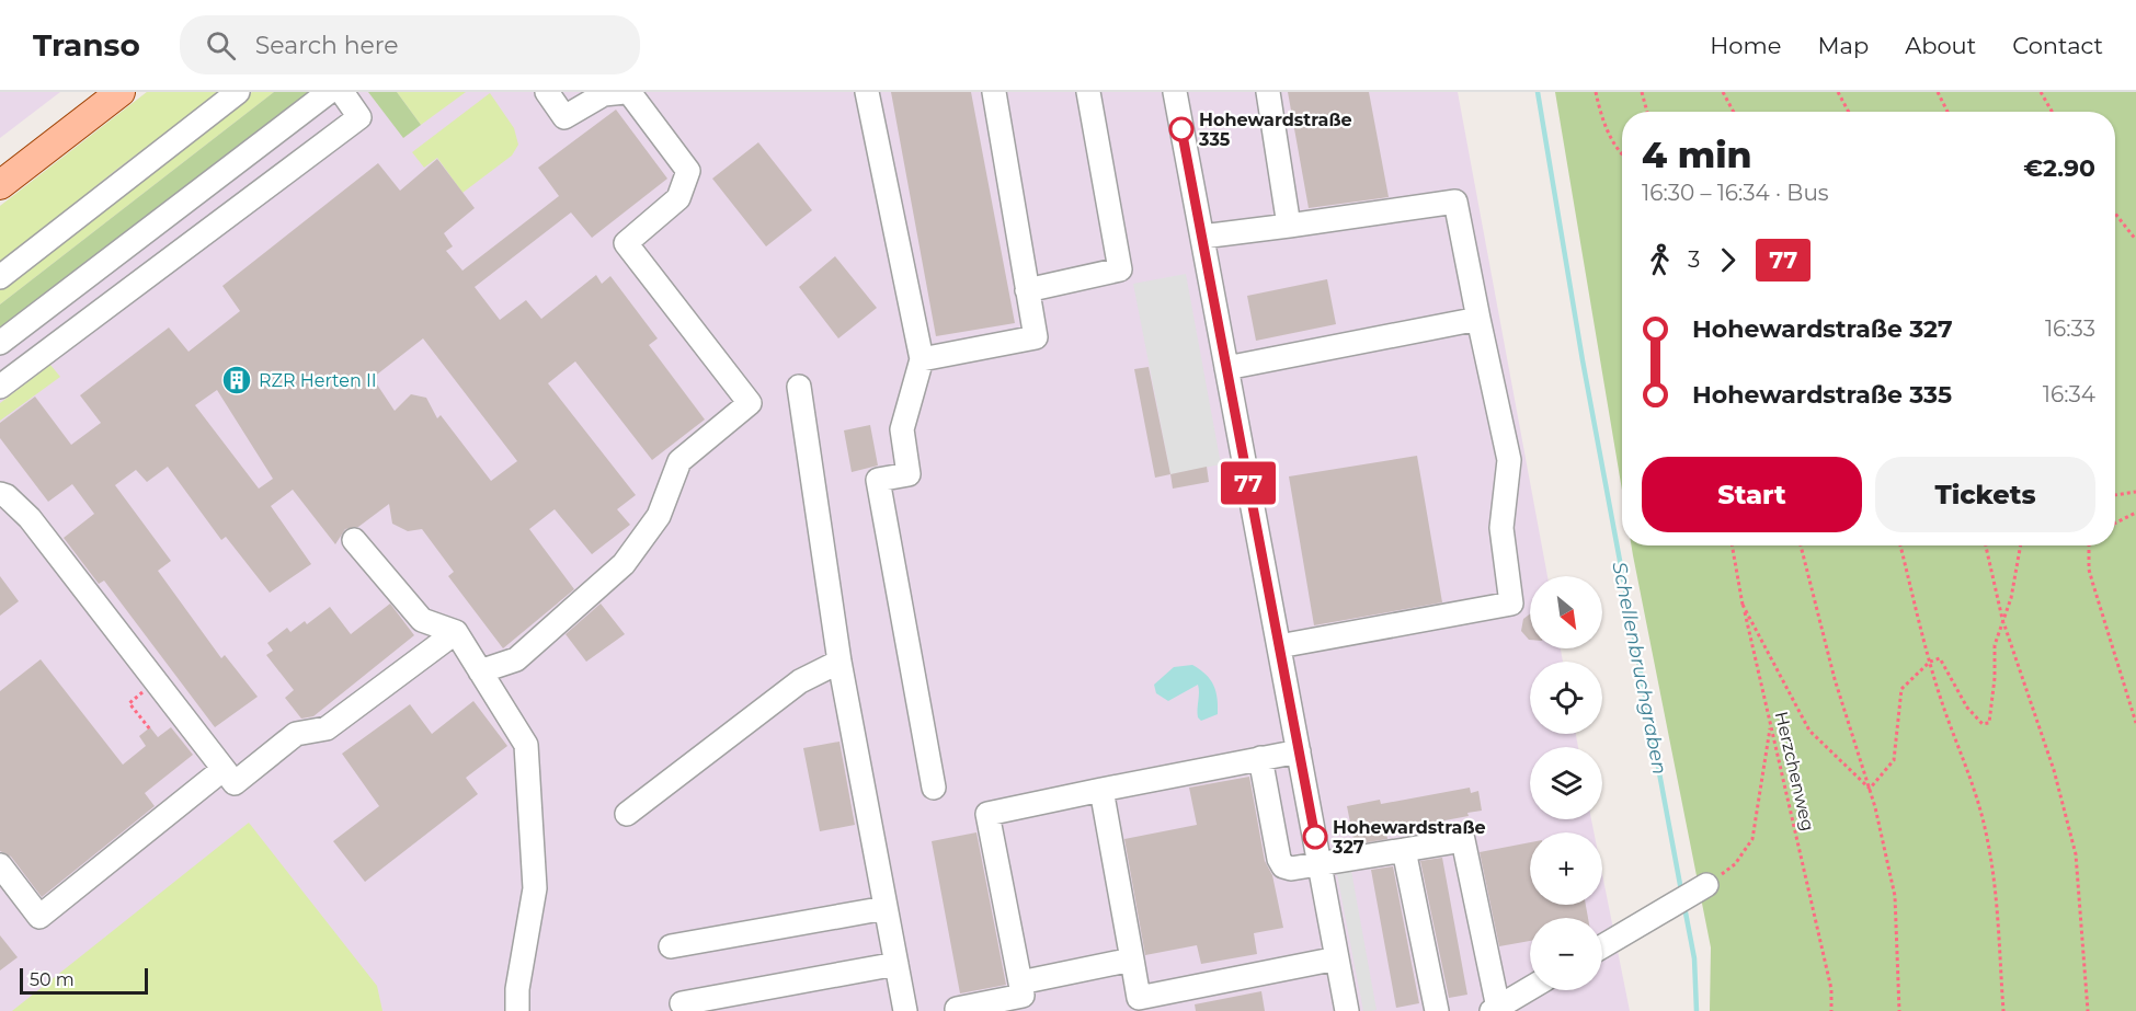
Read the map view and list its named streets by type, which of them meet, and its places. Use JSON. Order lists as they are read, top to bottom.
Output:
{
  "streets": {
    "path": ["Herzchenweg"]
  },
  "water": ["Schellenbruchgraben"],
  "places": {
    "other": ["Hohewardstraße 335", "Hohewardstraße 327"],
    "building": ["RZR Herten II"]
  },
  "lines": ["bus line 77"],
  "scale_bar": "50 m",
  "north": "bottom right",
  "page": {
    "header": "Transo",
    "search": "Search here",
    "nav": [
      "Home",
      "Map",
      "About",
      "Contact"
    ],
    "on_map": "77",
    "heading": ["4 min", "16:30 – 16:34 · Bus", "€2.90"],
    "legs": ["3", "77"],
    "list": [
      {
        "name": "Hohewardstraße 327",
        "value": "16:33"
      },
      {
        "name": "Hohewardstraße 335",
        "value": "16:34"
      }
    ],
    "buttons": ["Start", "Tickets"],
    "map_buttons": ["+", "−"],
    "scale": "50 m"
  }
}
